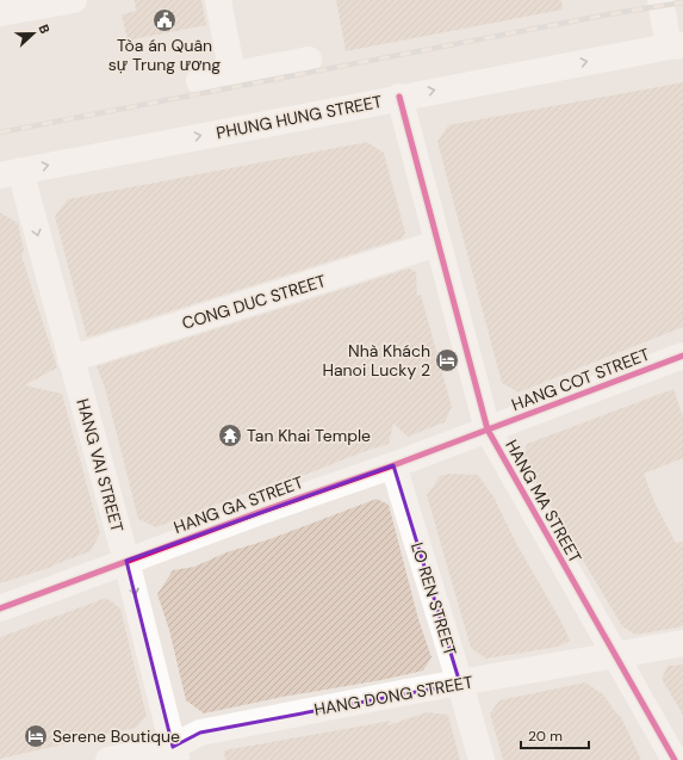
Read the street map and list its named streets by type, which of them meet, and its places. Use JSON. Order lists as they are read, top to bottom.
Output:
{
  "streets": {
    "street": [
      "PHUNG HUNG STREET",
      "CONG DUC STREET",
      "HANG COT STREET",
      "HANG VAI STREET",
      "HANG MA STREET",
      "HANG GA STREET",
      "LO REN STREET",
      "HANG DONG STREET"
    ]
  },
  "crossings": [
    ["PHUNG HUNG STREET", "HANG VAI STREET"],
    ["PHUNG HUNG STREET", "HANG MA STREET"],
    ["CONG DUC STREET", "HANG VAI STREET"],
    ["CONG DUC STREET", "HANG MA STREET"],
    ["HANG COT STREET", "HANG MA STREET"],
    ["HANG COT STREET", "HANG GA STREET"],
    ["HANG VAI STREET", "HANG GA STREET"],
    ["HANG VAI STREET", "HANG DONG STREET"],
    ["HANG MA STREET", "HANG GA STREET"],
    ["HANG MA STREET", "HANG DONG STREET"],
    ["HANG GA STREET", "LO REN STREET"],
    ["LO REN STREET", "HANG DONG STREET"]
  ],
  "one_way": ["PHUNG HUNG STREET", "HANG VAI STREET"],
  "places": {
    "public building": ["Tòa án Quân sự Trung ương"],
    "hotel": ["Nhà Khách Hanoi Lucky 2", "Serene Boutique"],
    "temple": ["Tan Khai Temple"]
  },
  "scale_bar": "20 m",
  "north": "right"
}
